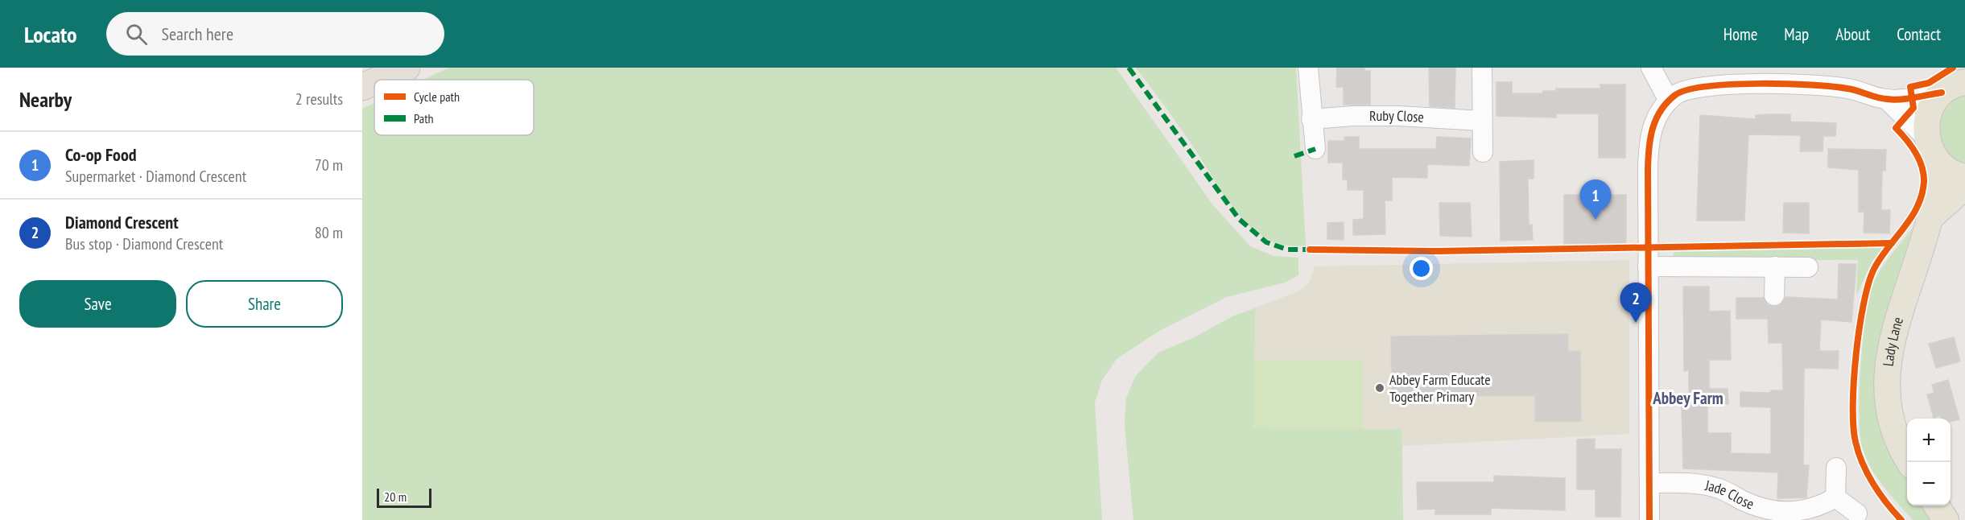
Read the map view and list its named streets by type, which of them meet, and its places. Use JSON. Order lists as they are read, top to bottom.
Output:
{
  "streets": {
    "main road": ["Lady Lane"],
    "street": ["Ruby Close", "Jade Close"]
  },
  "districts": ["Abbey Farm"],
  "places": ["Abbey Farm Educate Together Primary"],
  "legend": ["Cycle path", "Path"],
  "scale_bar": "20 m",
  "page": {
    "header": "Locato",
    "search": "Search here",
    "nav": [
      "Home",
      "Map",
      "About",
      "Contact"
    ],
    "heading": ["Nearby", "2 results"],
    "list": [
      {
        "mark": "1",
        "name": "Co-op Food",
        "note": "Supermarket · Diamond Crescent",
        "value": "70 m"
      },
      {
        "mark": "2",
        "name": "Diamond Crescent",
        "note": "Bus stop · Diamond Crescent",
        "value": "80 m"
      }
    ],
    "pins": ["1", "2"],
    "buttons": ["Save", "Share"],
    "map_buttons": ["+", "−"],
    "scale": "20 m"
  }
}
